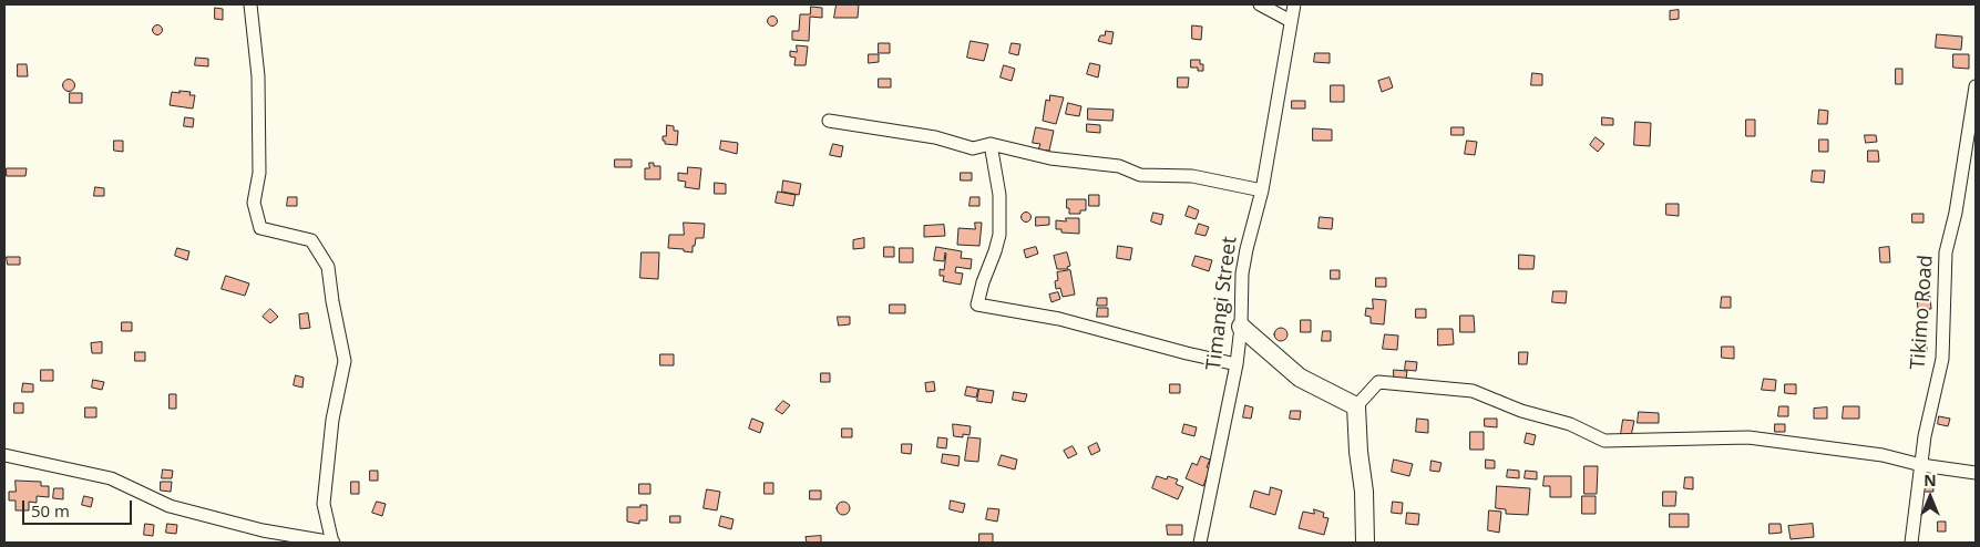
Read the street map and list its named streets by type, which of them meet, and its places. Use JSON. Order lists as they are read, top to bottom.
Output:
{
  "streets": {
    "street": ["Timangi Street", "Tikimo Road"]
  },
  "scale_bar": "50 m",
  "north": "top"
}
